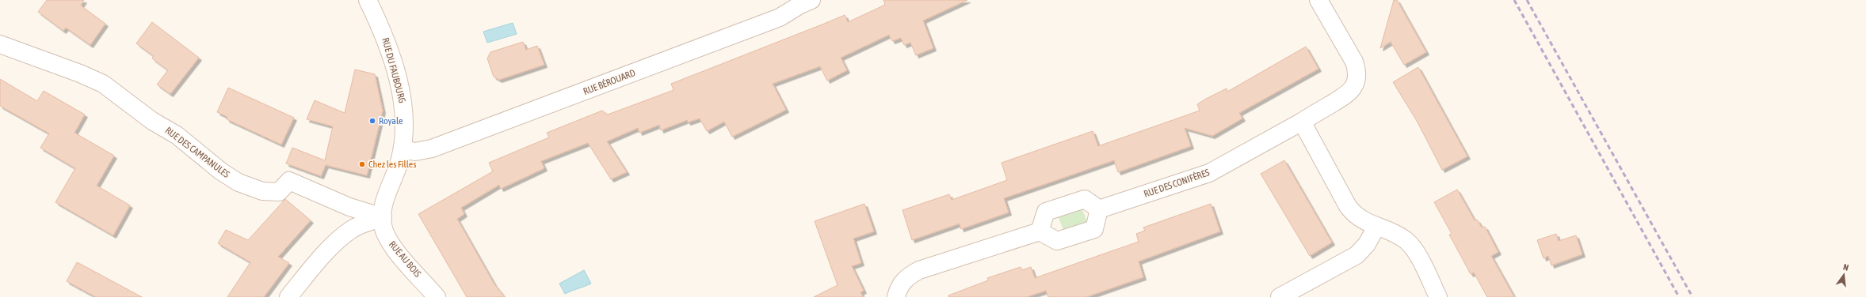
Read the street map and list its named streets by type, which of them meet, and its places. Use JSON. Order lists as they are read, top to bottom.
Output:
{
  "streets": {
    "street": [
      "RUE DU FAUBOURG",
      "RUE BÉROUARD",
      "RUE DES CAMPANULES",
      "RUE DES CONIFÈRES",
      "RUE AU BOIS"
    ]
  },
  "crossings": [
    ["RUE DU FAUBOURG", "RUE BÉROUARD"],
    ["RUE DU FAUBOURG", "RUE DES CAMPANULES"],
    ["RUE DU FAUBOURG", "RUE AU BOIS"],
    ["RUE DES CAMPANULES", "RUE AU BOIS"]
  ],
  "places": ["Royale", "Chez les Filles"],
  "north": "top"
}
